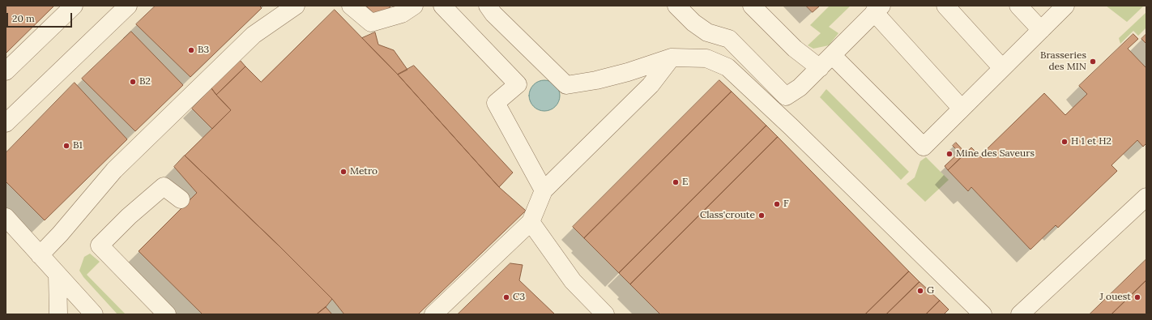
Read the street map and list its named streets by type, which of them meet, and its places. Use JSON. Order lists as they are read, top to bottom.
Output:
{
  "places": [
    "B3",
    "Brasseries des MIN",
    "B2",
    "H 1 et H2",
    "B1",
    "Mine des Saveurs",
    "Metro",
    "E",
    "F",
    "Class'croute",
    "G",
    "C3",
    "J ouest"
  ],
  "scale_bar": "20 m"
}
